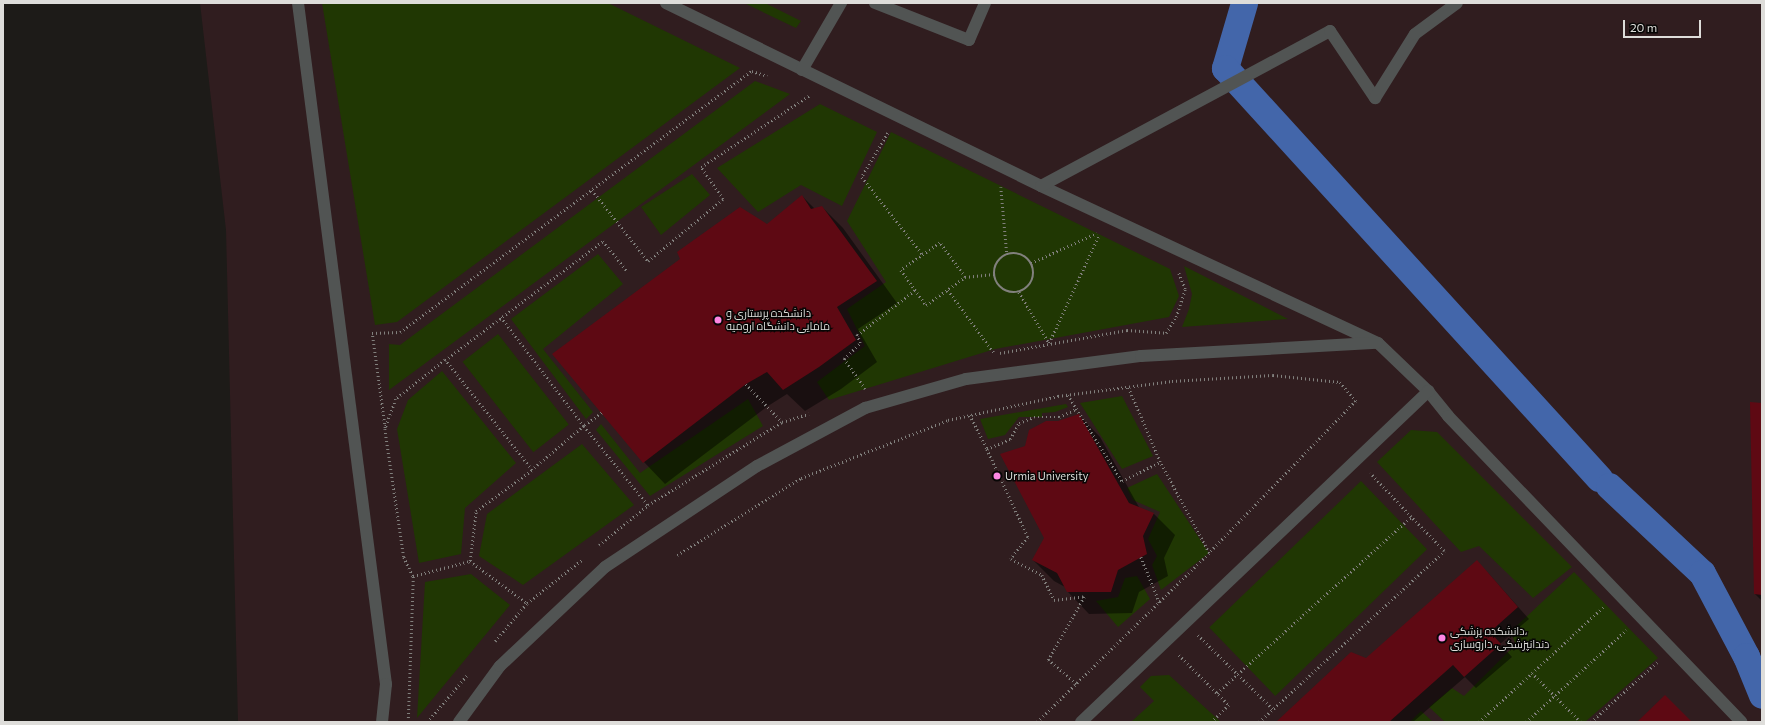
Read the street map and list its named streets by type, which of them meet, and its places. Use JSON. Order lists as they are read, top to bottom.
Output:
{
  "places": ["دانشکده پرستاری و مامایی دانشگاه ارومیه", "Urmia University", "دانشکده پزشکی، دندانپزشکی، داروسازی"],
  "scale_bar": "20 m"
}
